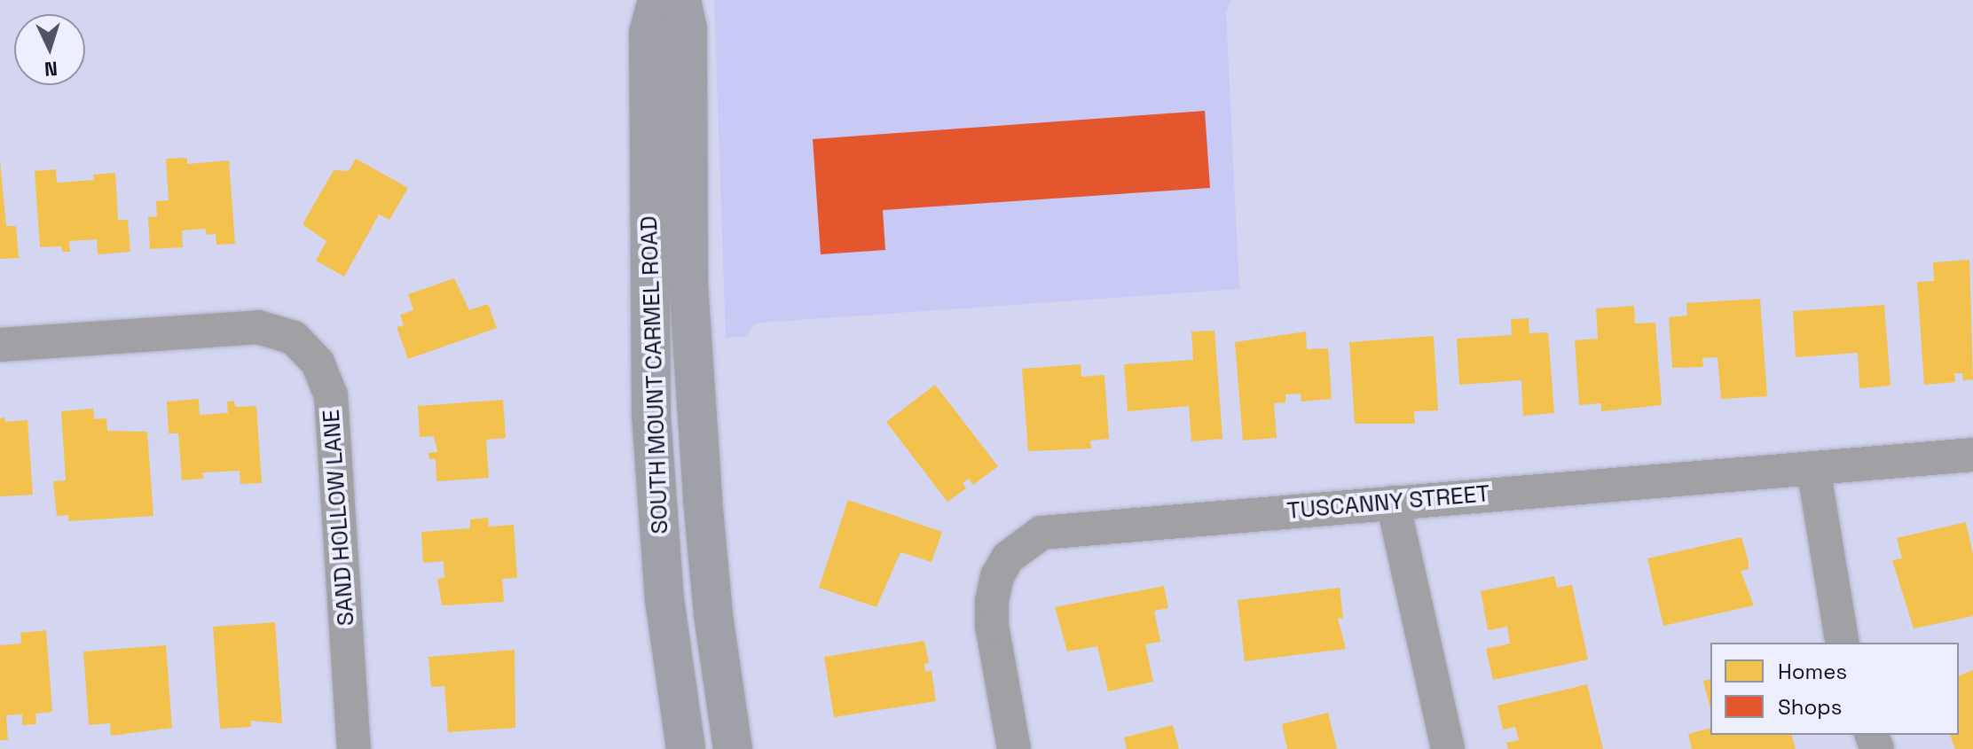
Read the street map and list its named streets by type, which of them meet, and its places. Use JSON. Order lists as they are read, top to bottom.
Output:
{
  "streets": {
    "street": ["SOUTH MOUNT CARMEL ROAD", "TUSCANNY STREET", "SAND HOLLOW LANE"]
  },
  "legend": ["Homes", "Shops"],
  "north": "bottom"
}
